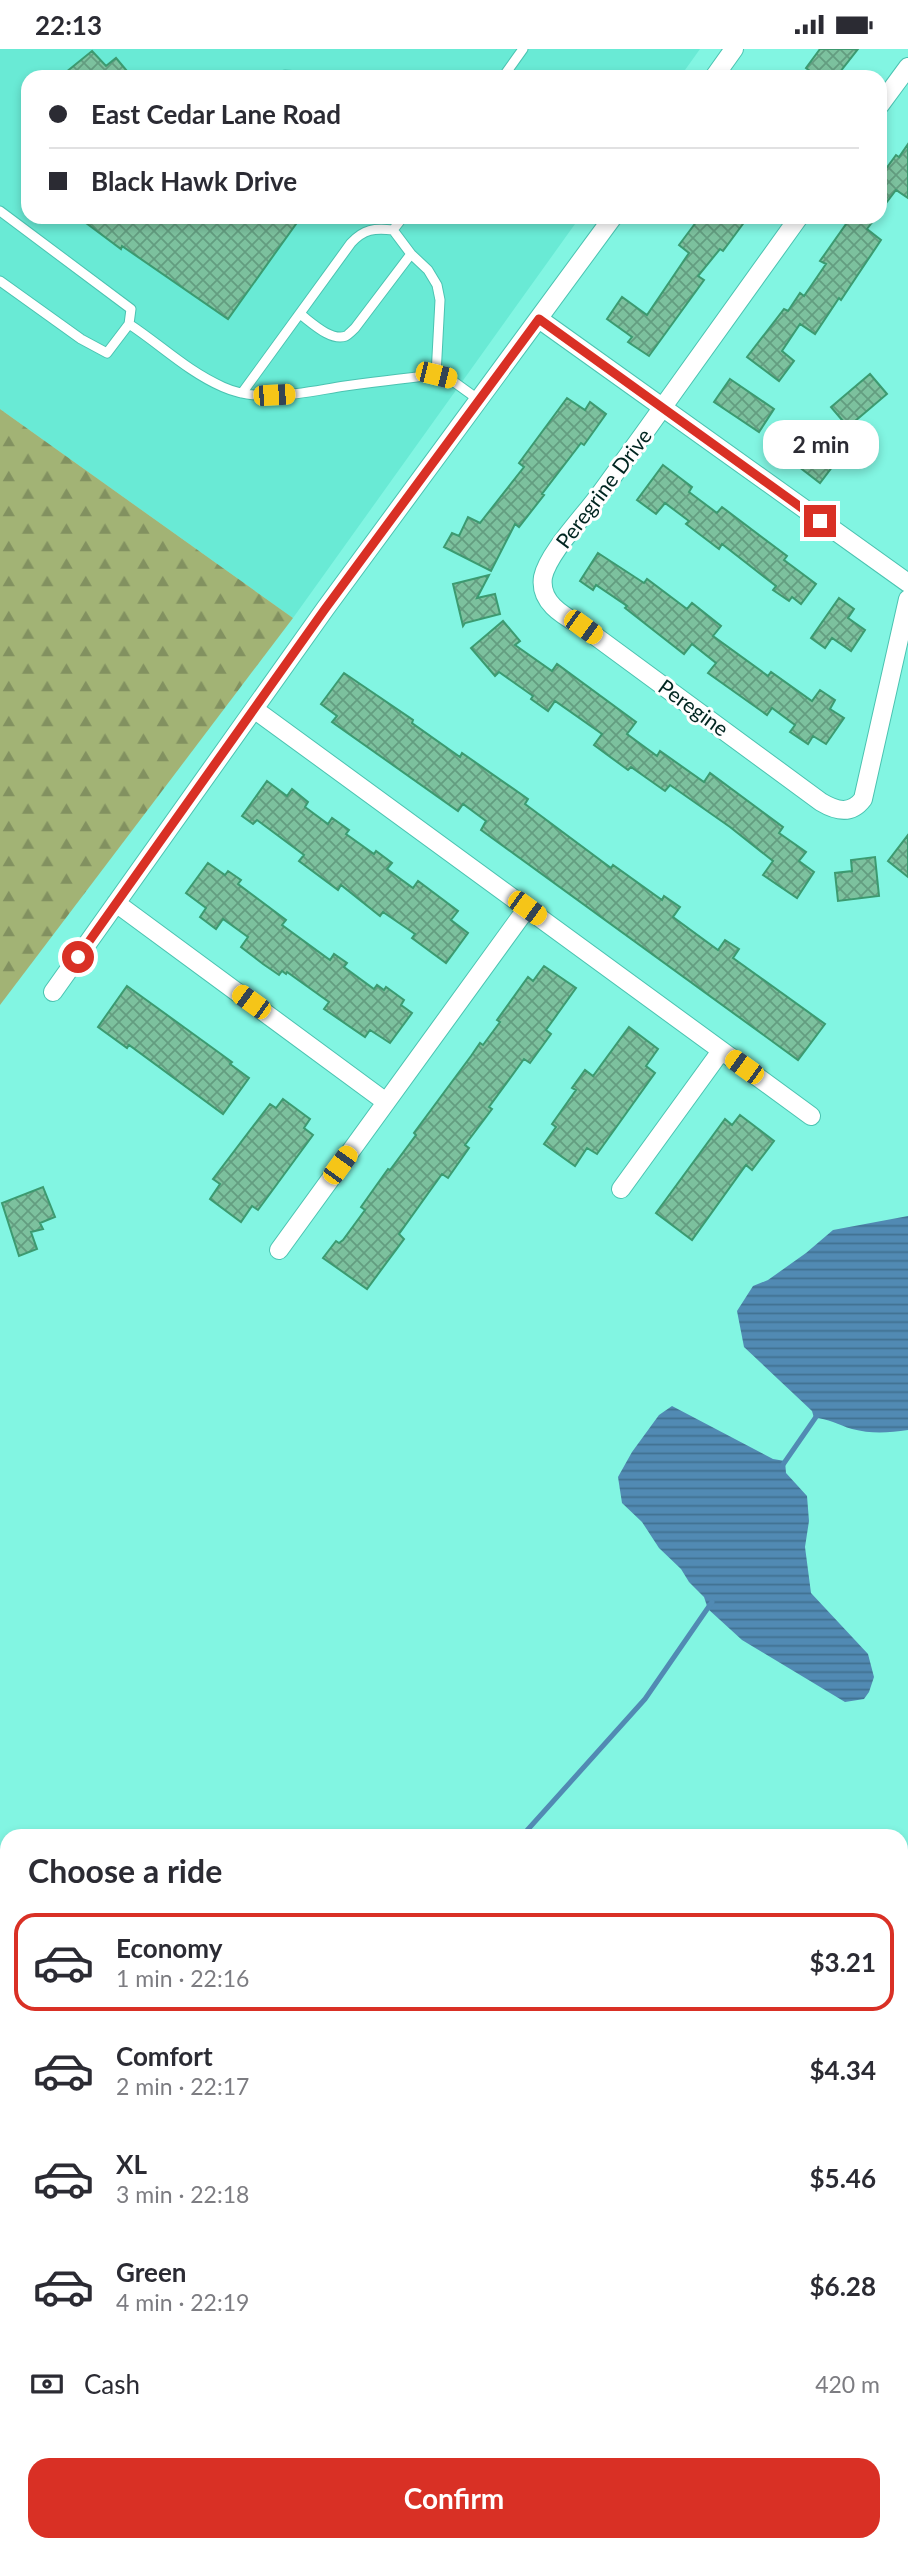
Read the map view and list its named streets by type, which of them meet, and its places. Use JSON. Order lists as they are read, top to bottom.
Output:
{
  "streets": {
    "street": ["Peregrine Drive", "Peregine"]
  },
  "crossings": [
    ["Peregrine Drive", "Peregine"]
  ],
  "page": {
    "status": "22:13",
    "banner": ["East Cedar Lane Road", "Black Hawk Drive"],
    "bubble": "2 min",
    "heading": "Choose a ride",
    "list": [
      {
        "name": "Economy",
        "note": "1 min · 22:16",
        "value": "$3.21"
      },
      {
        "name": "Comfort",
        "note": "2 min · 22:17",
        "value": "$4.34"
      },
      {
        "name": "XL",
        "note": "3 min · 22:18",
        "value": "$5.46"
      },
      {
        "name": "Green",
        "note": "4 min · 22:19",
        "value": "$6.28"
      }
    ],
    "pay": ["Cash", "420 m"],
    "buttons": "Confirm"
  }
}
